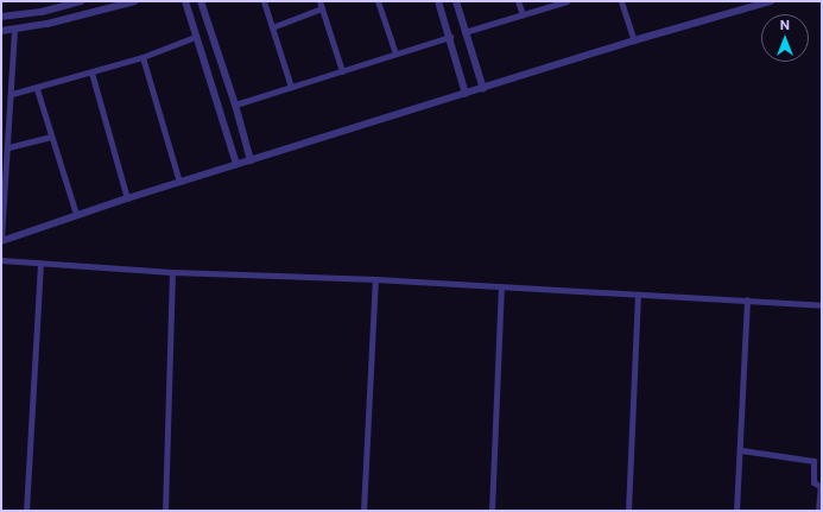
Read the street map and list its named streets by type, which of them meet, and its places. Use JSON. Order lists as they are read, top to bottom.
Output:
{
  "north": "top"
}
